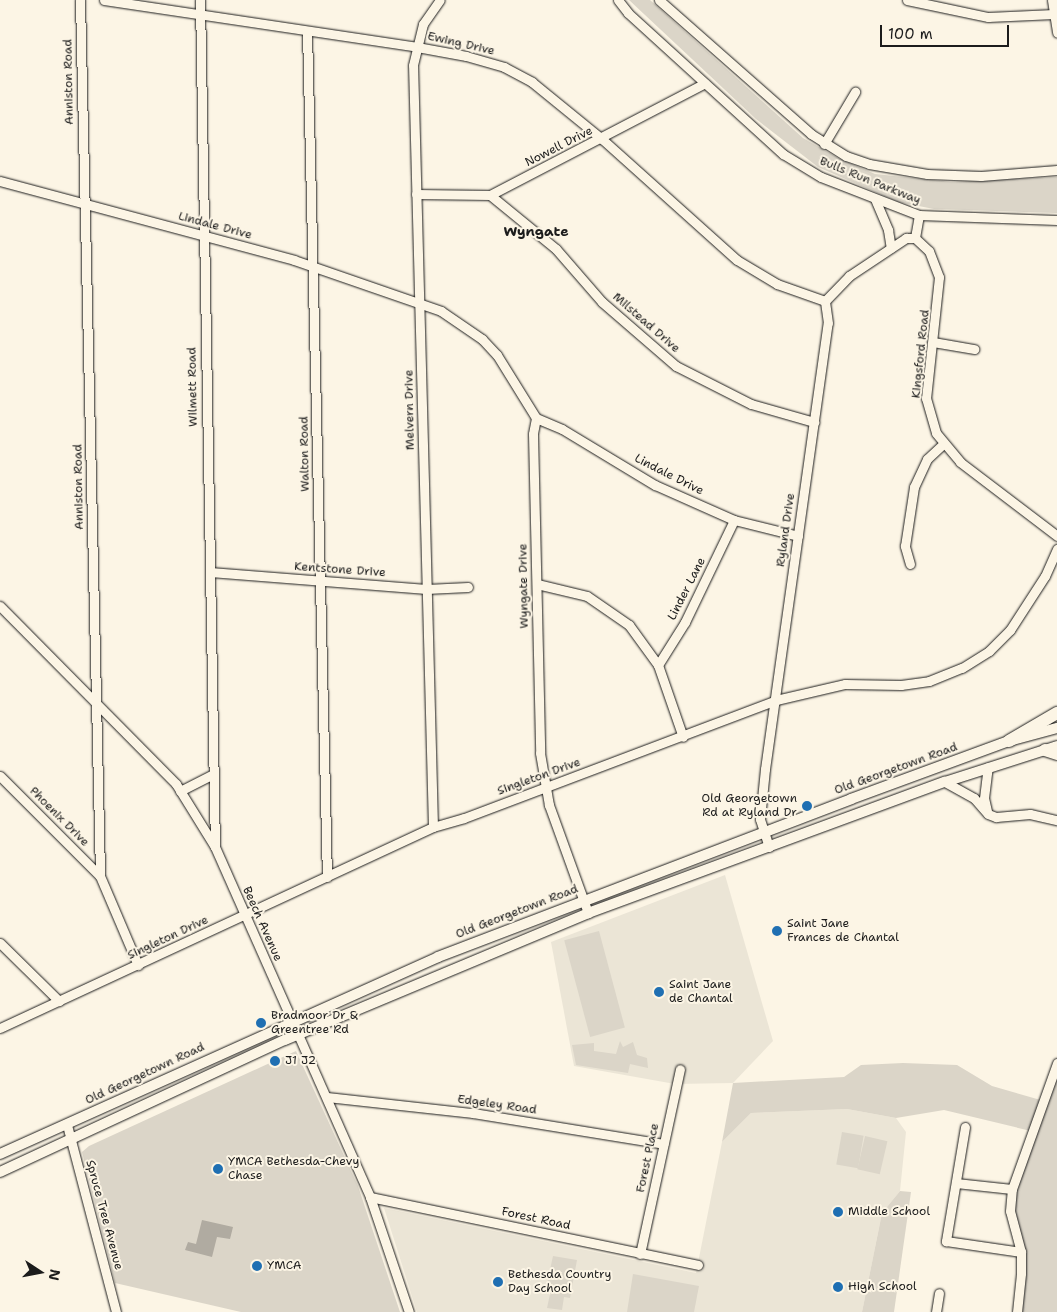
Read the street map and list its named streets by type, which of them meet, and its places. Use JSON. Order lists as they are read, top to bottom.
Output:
{
  "streets": {
    "main road": ["Old Georgetown Road"],
    "street": [
      "Ewing Drive",
      "Anniston Road",
      "Nowell Drive",
      "Bulls Run Parkway",
      "Lindale Drive",
      "Milstead Drive",
      "Kingsford Road",
      "Wilmett Road",
      "Melvern Drive",
      "Walton Road",
      "Ryland Drive",
      "Kentstone Drive",
      "Wyngate Drive",
      "Linder Lane",
      "Singleton Drive",
      "Phoenix Drive",
      "Beech Avenue",
      "Edgeley Road",
      "Forest Place",
      "Spruce Tree Avenue",
      "Forest Road"
    ]
  },
  "crossings": [
    ["Ewing Drive", "Nowell Drive"],
    ["Ewing Drive", "Wilmett Road"],
    ["Ewing Drive", "Melvern Drive"],
    ["Ewing Drive", "Walton Road"],
    ["Ewing Drive", "Ryland Drive"],
    ["Anniston Road", "Lindale Drive"],
    ["Anniston Road", "Singleton Drive"],
    ["Anniston Road", "Phoenix Drive"],
    ["Anniston Road", "Beech Avenue"],
    ["Nowell Drive", "Bulls Run Parkway"],
    ["Nowell Drive", "Milstead Drive"],
    ["Nowell Drive", "Melvern Drive"],
    ["Lindale Drive", "Wilmett Road"],
    ["Lindale Drive", "Melvern Drive"],
    ["Lindale Drive", "Walton Road"],
    ["Lindale Drive", "Ryland Drive"],
    ["Lindale Drive", "Wyngate Drive"],
    ["Lindale Drive", "Linder Lane"],
    ["Milstead Drive", "Ryland Drive"],
    ["Wilmett Road", "Kentstone Drive"],
    ["Wilmett Road", "Beech Avenue"],
    ["Melvern Drive", "Kentstone Drive"],
    ["Melvern Drive", "Singleton Drive"],
    ["Walton Road", "Kentstone Drive"],
    ["Walton Road", "Singleton Drive"],
    ["Ryland Drive", "Old Georgetown Road"],
    ["Ryland Drive", "Singleton Drive"],
    ["Wyngate Drive", "Old Georgetown Road"],
    ["Wyngate Drive", "Singleton Drive"],
    ["Old Georgetown Road", "Beech Avenue"],
    ["Old Georgetown Road", "Spruce Tree Avenue"],
    ["Singleton Drive", "Beech Avenue"],
    ["Beech Avenue", "Edgeley Road"],
    ["Beech Avenue", "Forest Road"],
    ["Edgeley Road", "Forest Place"],
    ["Forest Place", "Forest Road"]
  ],
  "districts": ["Wyngate"],
  "places": [
    "Old Georgetown Rd at Ryland Dr",
    "Saint Jane Frances de Chantal",
    "Saint Jane de Chantal",
    "Bradmoor Dr & Greentree Rd",
    "J1 J2",
    "YMCA Bethesda-Chevy Chase",
    "Middle School",
    "YMCA",
    "Bethesda Country Day School",
    "High School"
  ],
  "scale_bar": "100 m",
  "north": "right"
}
